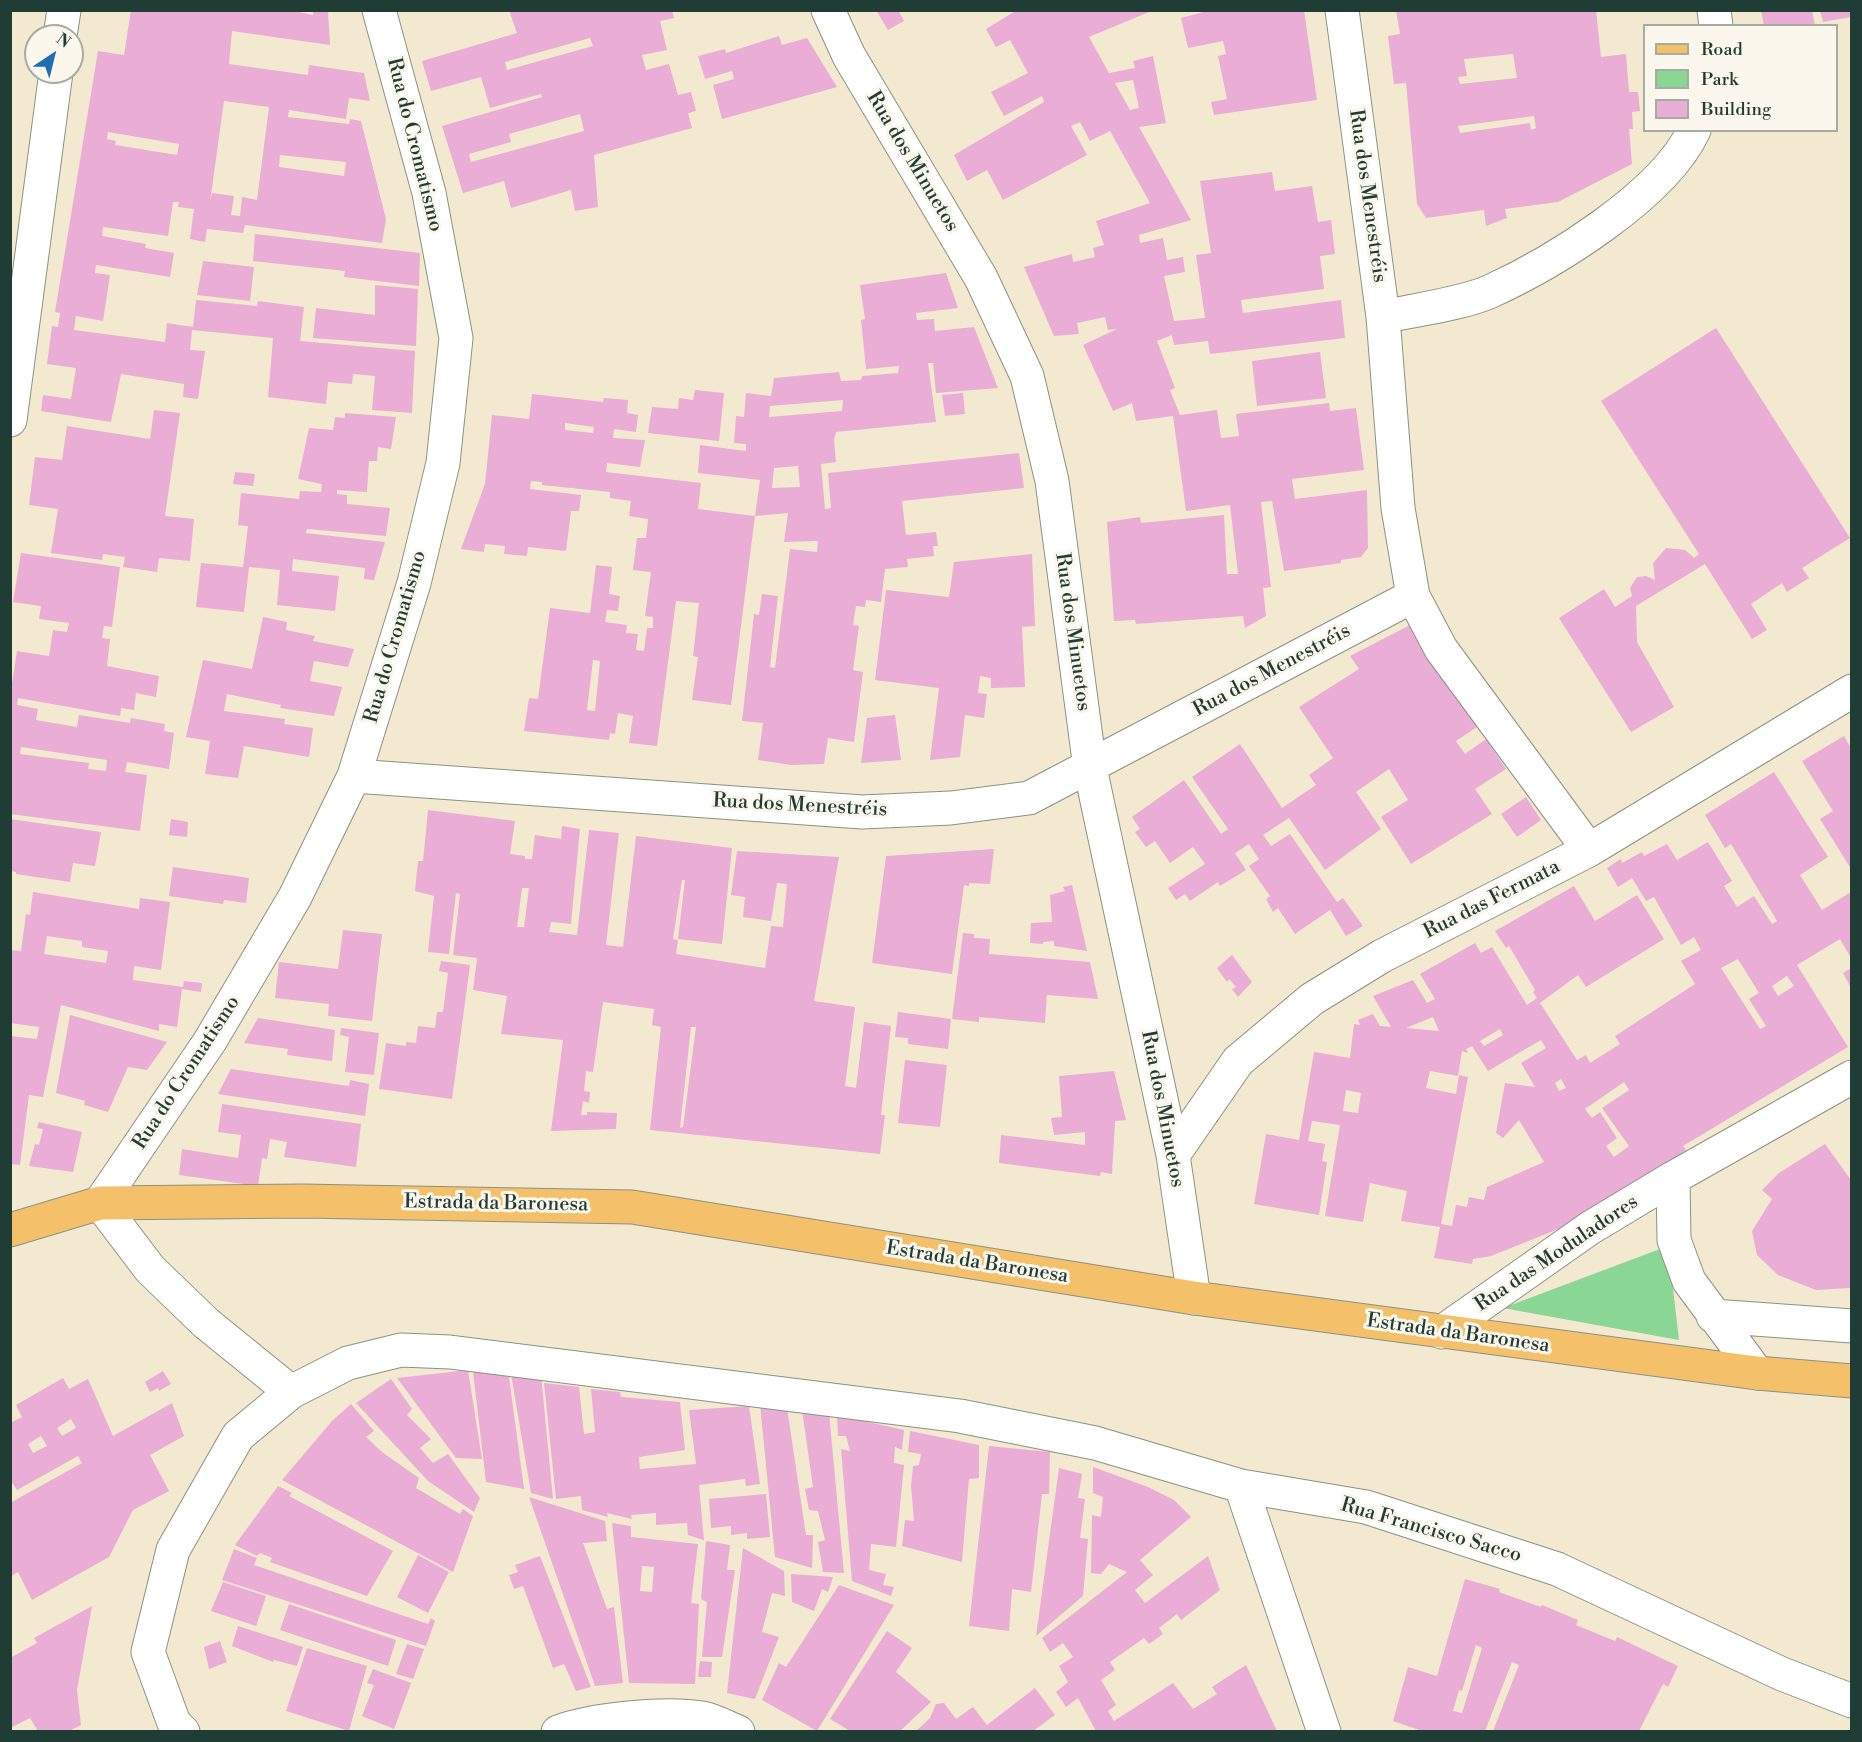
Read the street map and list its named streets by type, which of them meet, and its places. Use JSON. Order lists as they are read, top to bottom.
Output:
{
  "streets": {
    "main road": ["Estrada da Baronesa"],
    "street": [
      "Rua do Cromatismo",
      "Rua dos Minuetos",
      "Rua dos Menestréis",
      "Rua das Fermata",
      "Rua das Moduladores",
      "Rua Francisco Sacco"
    ]
  },
  "crossings": [
    ["Rua do Cromatismo", "Rua dos Menestréis"],
    ["Rua do Cromatismo", "Estrada da Baronesa"],
    ["Rua dos Minuetos", "Rua dos Menestréis"],
    ["Rua dos Minuetos", "Rua das Fermata"],
    ["Rua dos Minuetos", "Estrada da Baronesa"],
    ["Rua dos Menestréis", "Rua das Fermata"],
    ["Estrada da Baronesa", "Rua das Moduladores"]
  ],
  "legend": ["Road", "Park", "Building"],
  "north": "top right"
}
